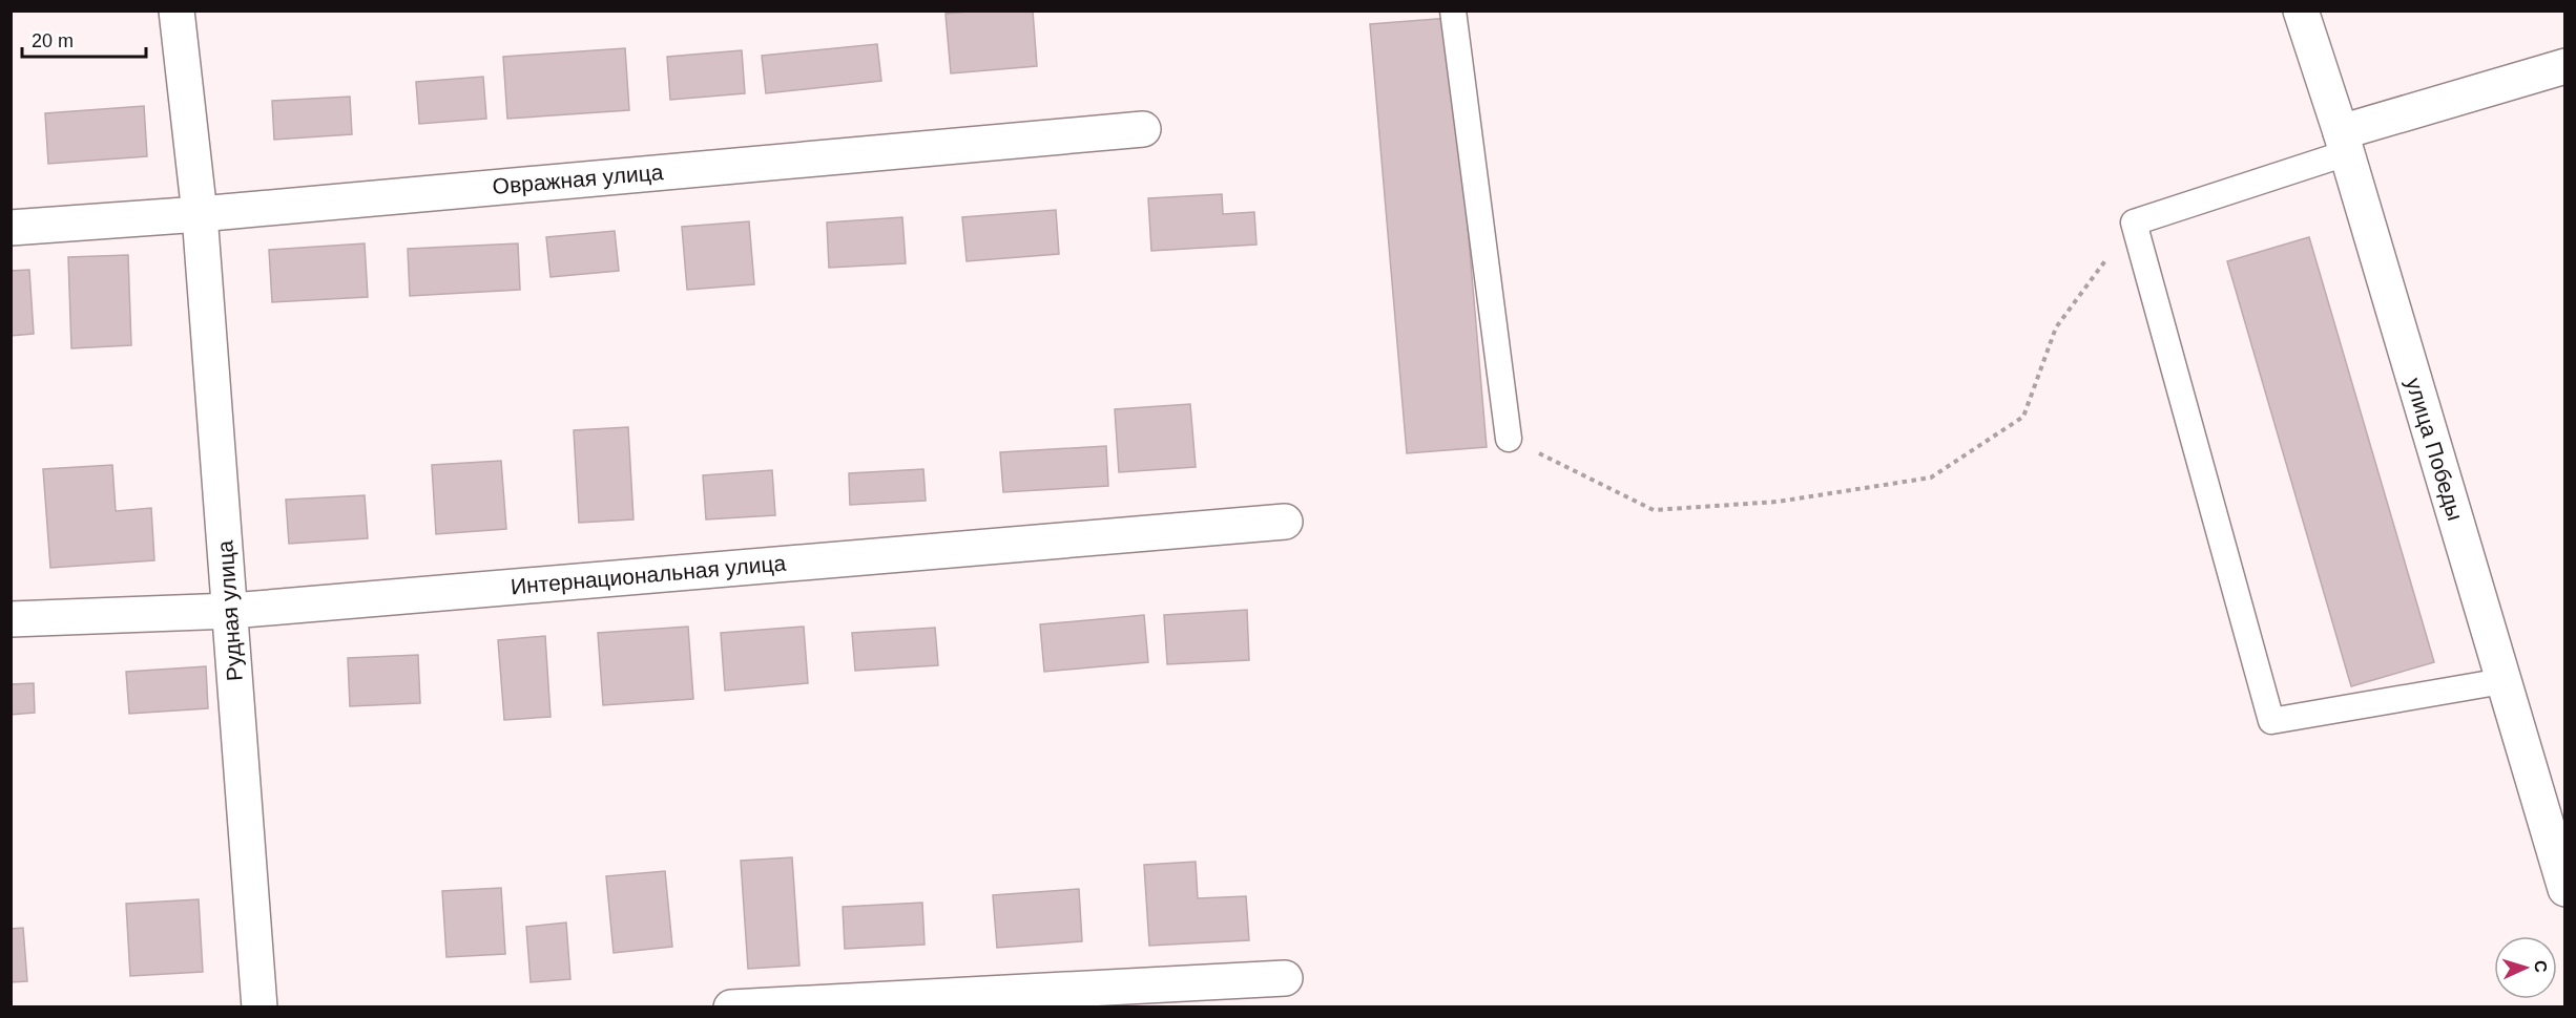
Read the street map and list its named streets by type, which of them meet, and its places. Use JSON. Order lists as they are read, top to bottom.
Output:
{
  "streets": {
    "street": [
      "Овражная улица",
      "улица Победы",
      "Интернациональная улица",
      "Рудная улица"
    ]
  },
  "crossings": [
    ["Овражная улица", "Рудная улица"],
    ["Интернациональная улица", "Рудная улица"]
  ],
  "scale_bar": "20 m",
  "north": "right"
}
